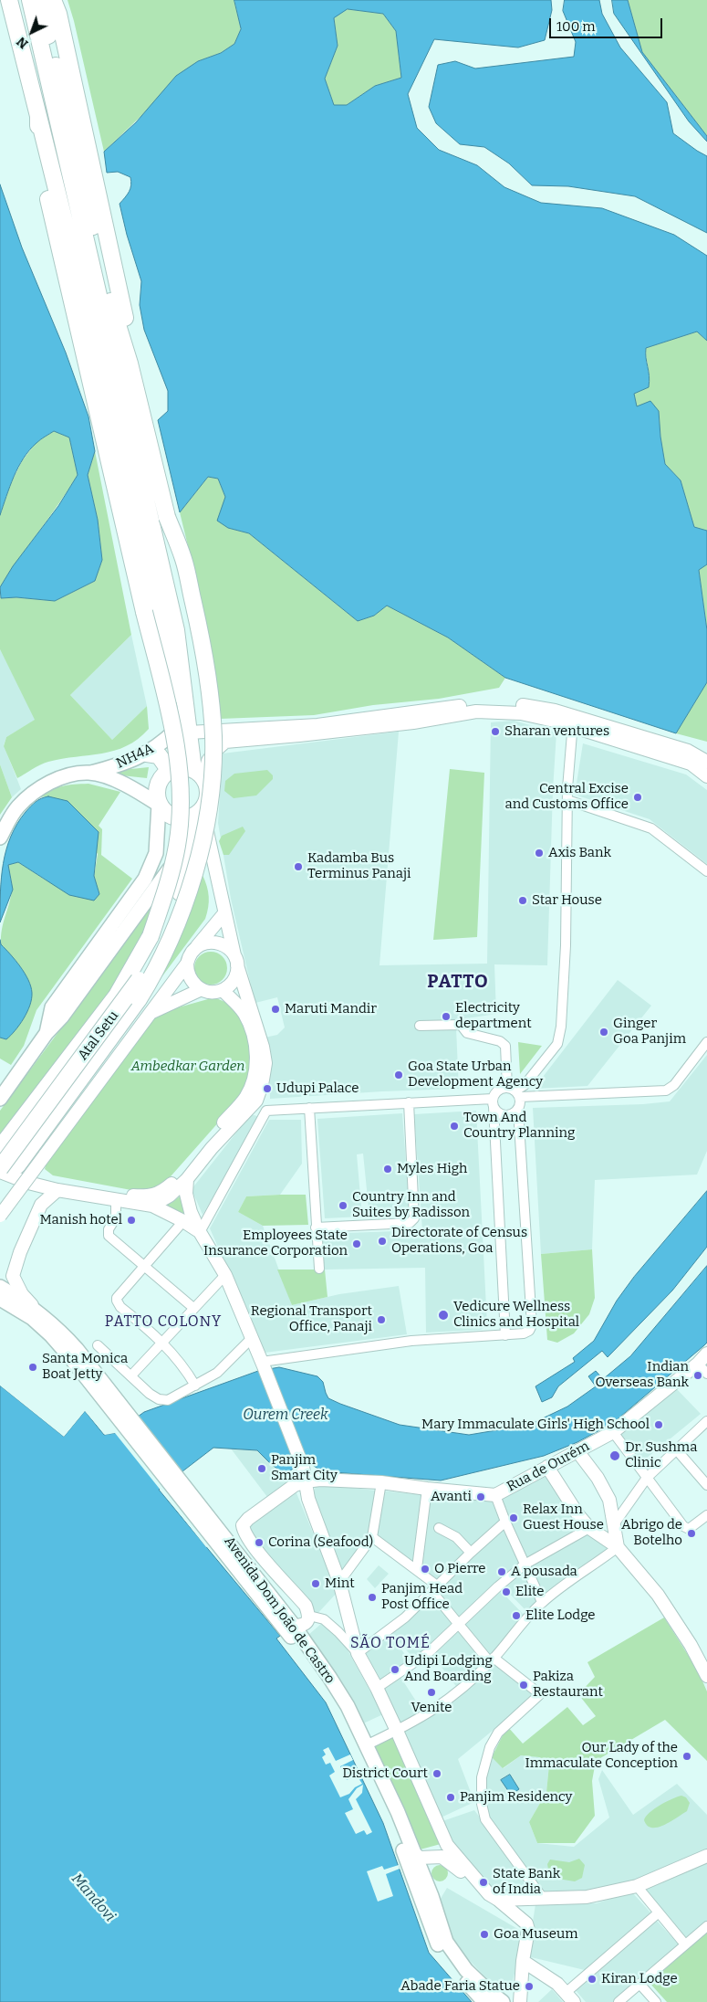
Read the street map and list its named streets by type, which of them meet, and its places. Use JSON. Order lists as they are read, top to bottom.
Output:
{
  "streets": {
    "highway": ["Atal Setu"],
    "main road": ["NH4A", "Rua de Ourém", "Avenida Dom João de Castro"]
  },
  "districts": ["PATTO", "PATTO COLONY", "SÃO TOMÉ"],
  "water": ["Ourem Creek", "Mandovi"],
  "parks": ["Ambedkar Garden"],
  "places": [
    "Sharan ventures",
    "Central Excise and Customs Office",
    "Axis Bank",
    "Kadamba Bus Terminus Panaji",
    "Star House",
    "Maruti Mandir",
    "Electricity department",
    "Ginger Goa Panjim",
    "Goa State Urban Development Agency",
    "Udupi Palace",
    "Town And Country Planning",
    "Myles High",
    "Country Inn and Suites by Radisson",
    "Manish hotel",
    "Directorate of Census Operations, Goa",
    "Employees State Insurance Corporation",
    "Vedicure Wellness Clinics and Hospital",
    "Regional Transport Office, Panaji",
    "Santa Monica Boat Jetty",
    "Indian Overseas Bank",
    "Mary Immaculate Girls' High School",
    "Dr. Sushma Clinic",
    "Panjim Smart City",
    "Avanti",
    "Relax Inn Guest House",
    "Abrigo de Botelho",
    "Corina (Seafood)",
    "O Pierre",
    "A pousada",
    "Mint",
    "Elite",
    "Panjim Head Post Office",
    "Elite Lodge",
    "Udipi Lodging And Boarding",
    "Pakiza Restaurant",
    "Venite",
    "Our Lady of the Immaculate Conception",
    "District Court",
    "Panjim Residency",
    "State Bank of India",
    "Goa Museum",
    "Kiran Lodge",
    "Abade Faria Statue"
  ],
  "scale_bar": "100 m",
  "north": "bottom left"
}
